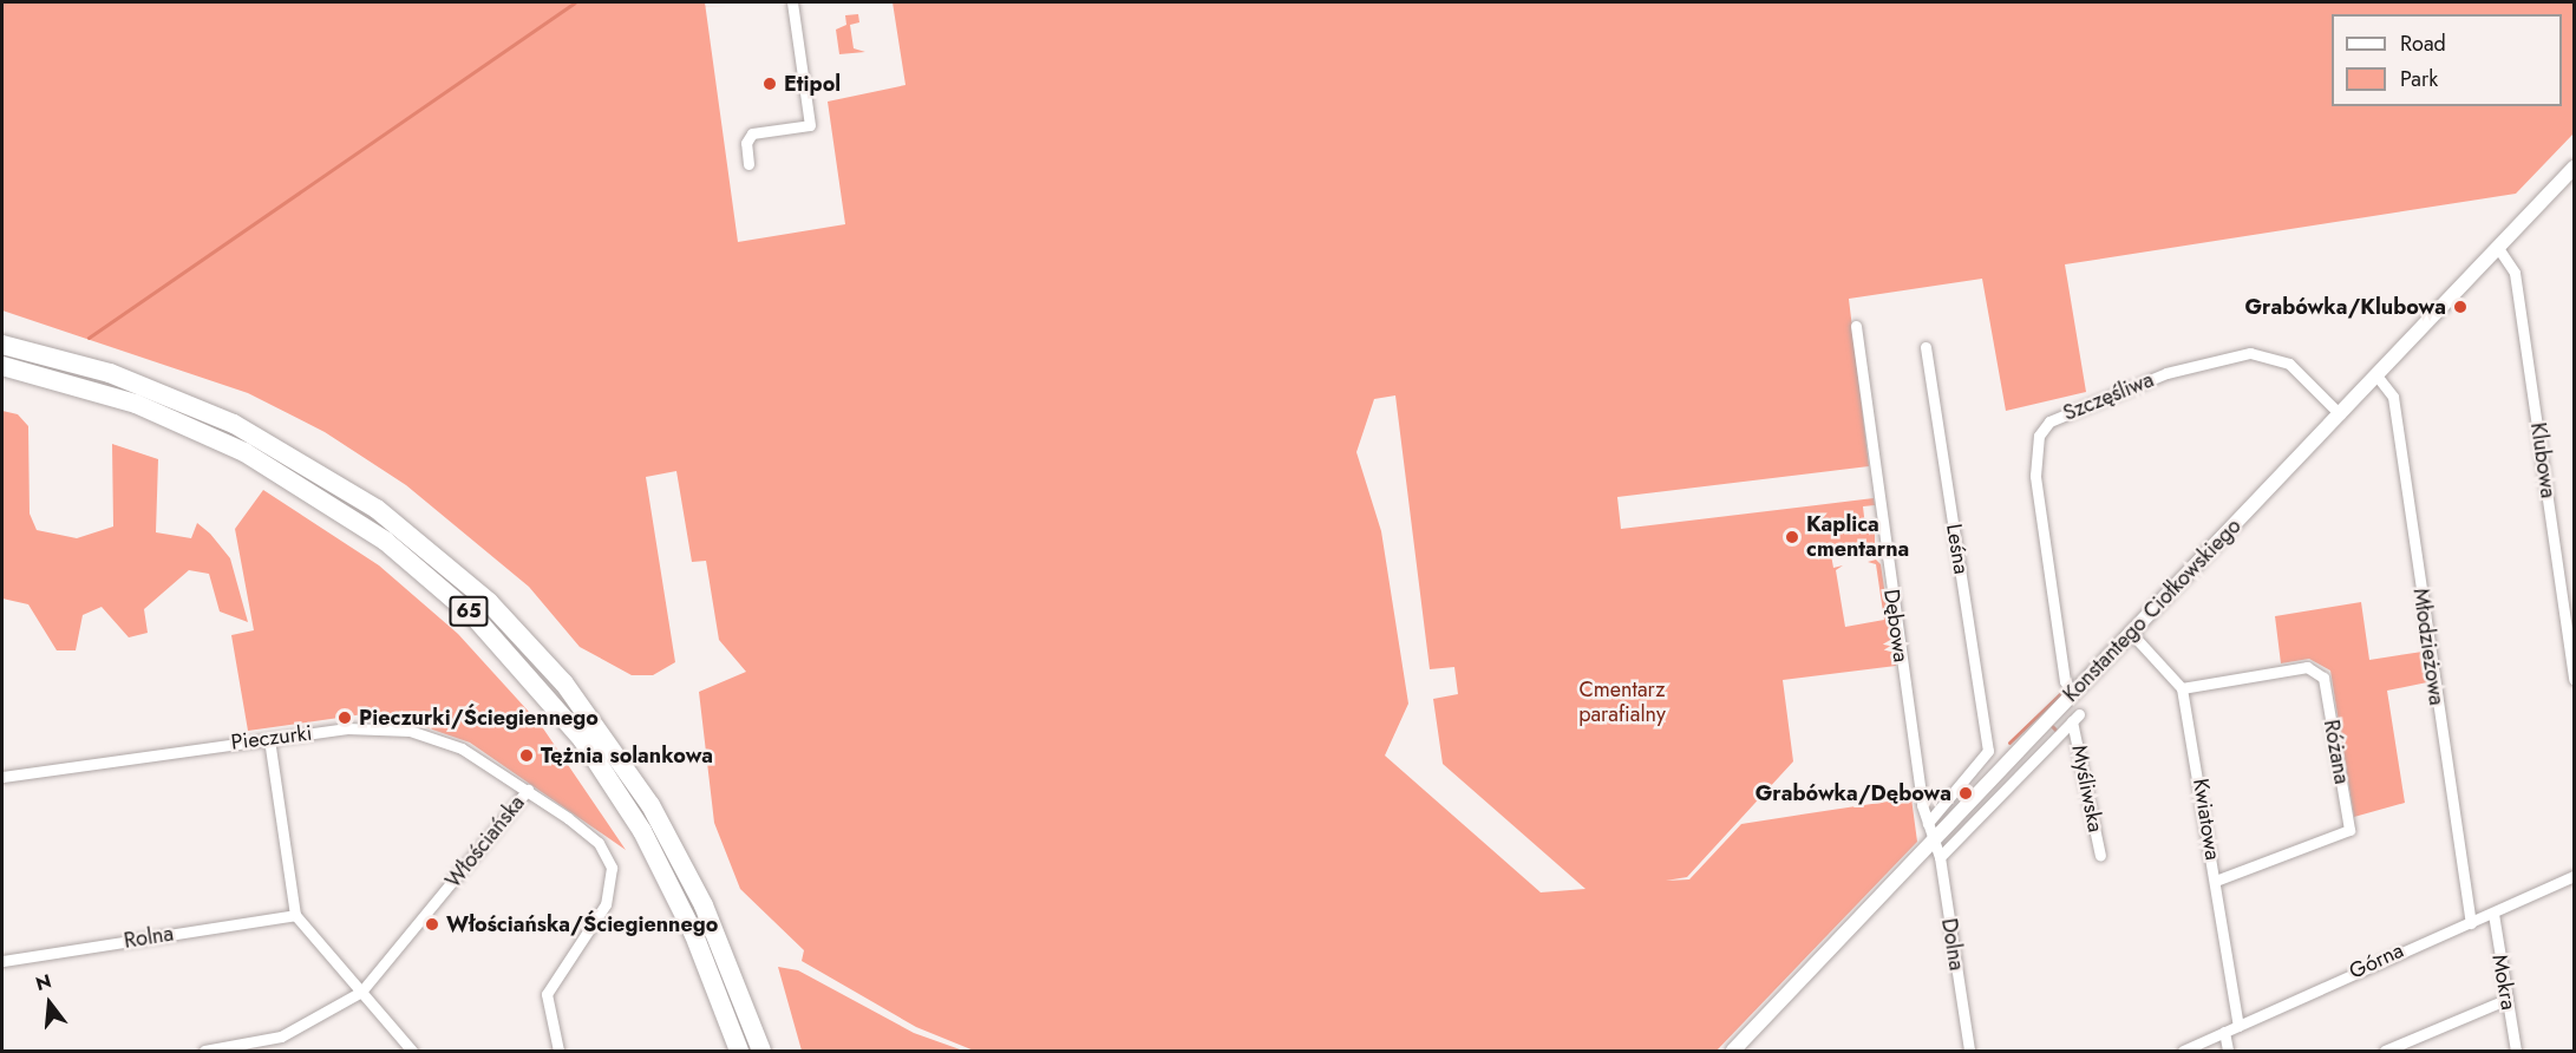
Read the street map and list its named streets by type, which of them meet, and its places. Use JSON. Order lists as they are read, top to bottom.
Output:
{
  "streets": {
    "highway": ["65"],
    "street": [
      "Szczęśliwa",
      "Klubowa",
      "Leśna",
      "Konstantego Ciołkowskiego",
      "Dębowa",
      "Młodzieżowa",
      "Pieczurki",
      "Różana",
      "Myśliwska",
      "Kwiatowa",
      "Włościańska",
      "Rolna",
      "Dolna",
      "Górna",
      "Mokra"
    ]
  },
  "crossings": [
    ["Szczęśliwa", "Konstantego Ciołkowskiego"],
    ["Klubowa", "Konstantego Ciołkowskiego"],
    ["Leśna", "Dębowa"],
    ["Konstantego Ciołkowskiego", "Dębowa"],
    ["Konstantego Ciołkowskiego", "Młodzieżowa"],
    ["Konstantego Ciołkowskiego", "Dolna"],
    ["Dębowa", "Dolna"],
    ["Młodzieżowa", "Górna"],
    ["Pieczurki", "Włościańska"],
    ["Różana", "Kwiatowa"],
    ["Myśliwska", "Dolna"],
    ["Kwiatowa", "Górna"],
    ["Górna", "Mokra"]
  ],
  "parks": ["Cmentarz parafialny"],
  "places": [
    "Etipol",
    "Grabówka/Klubowa",
    "Kaplica cmentarna",
    "Pieczurki/Ściegiennego",
    "Tężnia solankowa",
    "Grabówka/Dębowa",
    "Włościańska/Ściegiennego"
  ],
  "legend": ["Road", "Park"],
  "north": "top"
}
